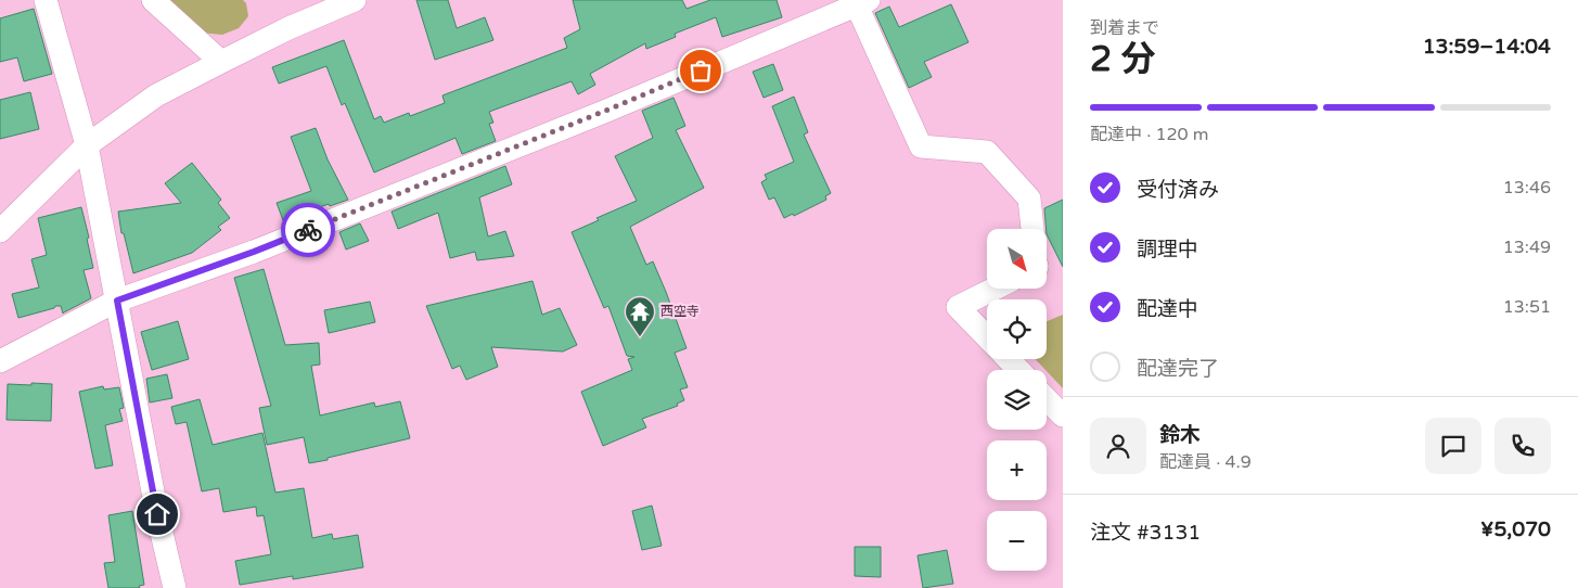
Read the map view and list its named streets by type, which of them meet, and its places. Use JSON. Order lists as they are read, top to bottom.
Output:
{
  "places": {
    "temple": ["西空寺"]
  },
  "north": "bottom right",
  "page": {
    "heading": ["2 分", "到着まで", "13:59–14:04"],
    "panel": [
      "鈴木",
      "配達員 · 4.9",
      "注文 #3131",
      "¥5,070"
    ],
    "bar": "配達中 · 120 m",
    "list": [
      ["受付済み", "13:46"],
      ["調理中", "13:49"],
      ["配達中", "13:51"],
      "配達完了"
    ],
    "map_buttons": ["+", "−"]
  }
}
